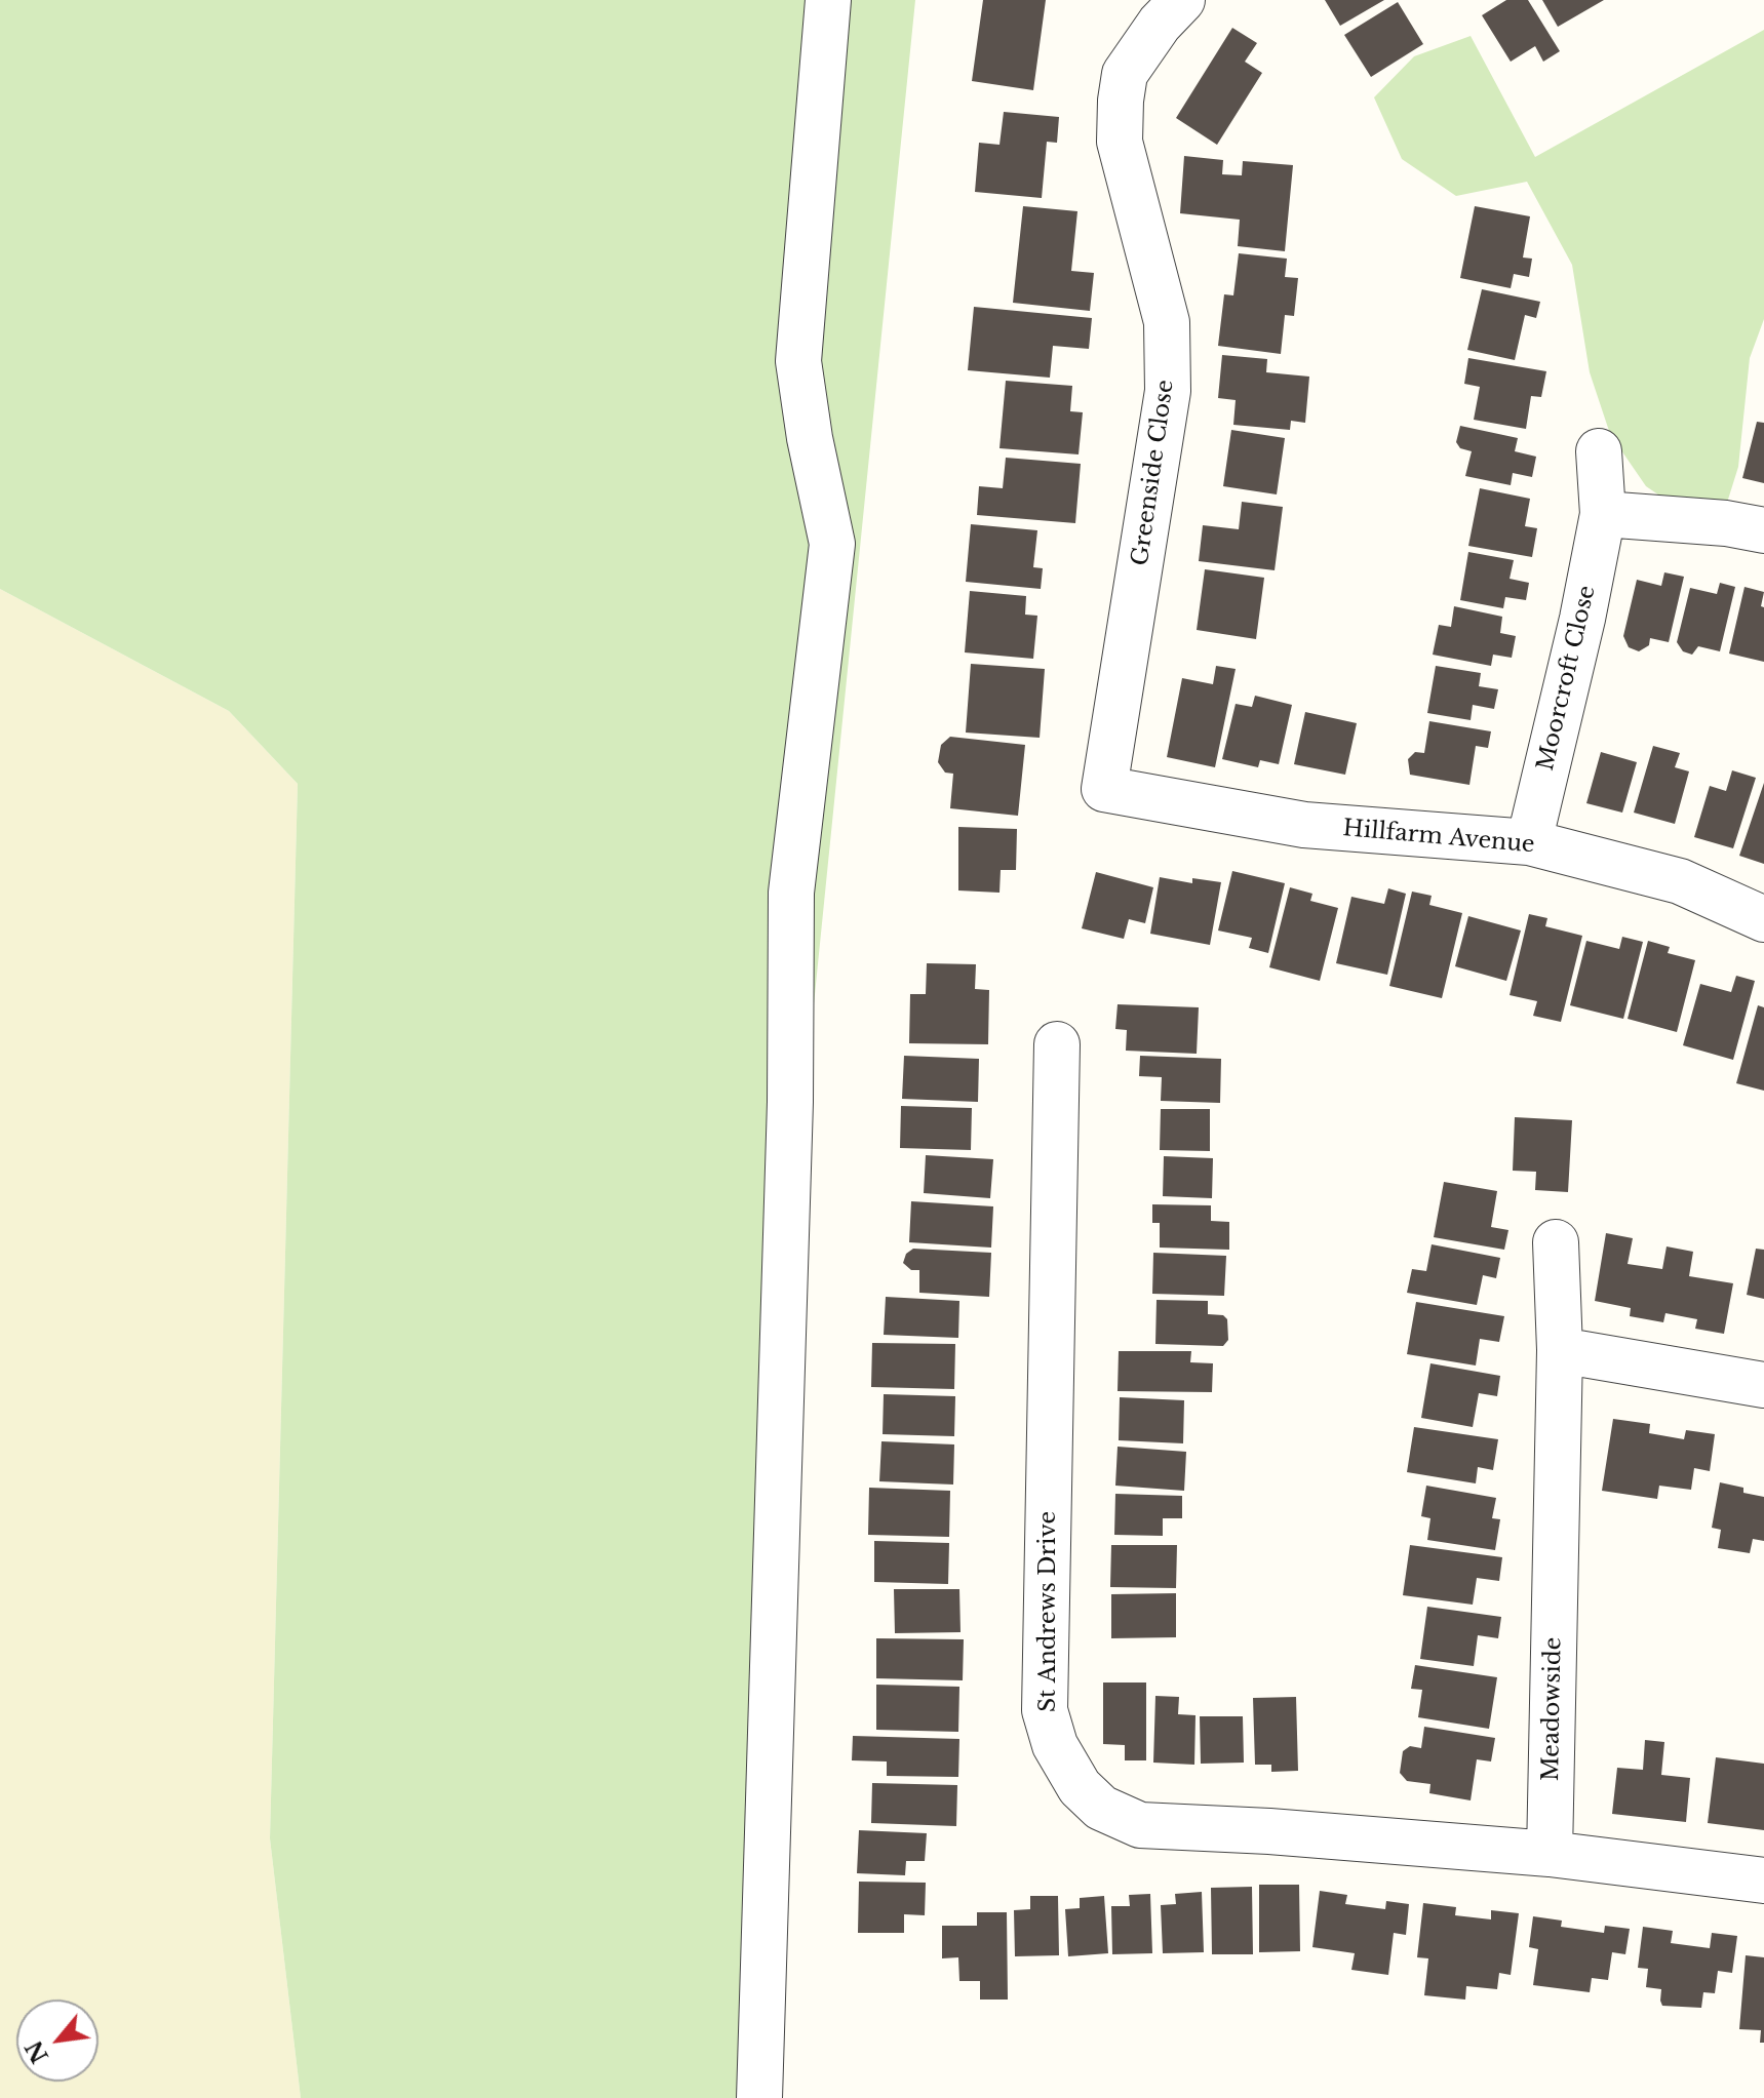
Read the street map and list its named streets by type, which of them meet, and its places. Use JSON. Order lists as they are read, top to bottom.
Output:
{
  "streets": {
    "street": [
      "Greenside Close",
      "Moorcroft Close",
      "Hillfarm Avenue",
      "St Andrews Drive",
      "Meadowside"
    ]
  },
  "crossings": [
    ["Greenside Close", "Hillfarm Avenue"],
    ["Moorcroft Close", "Hillfarm Avenue"],
    ["St Andrews Drive", "Meadowside"]
  ],
  "north": "bottom left"
}
